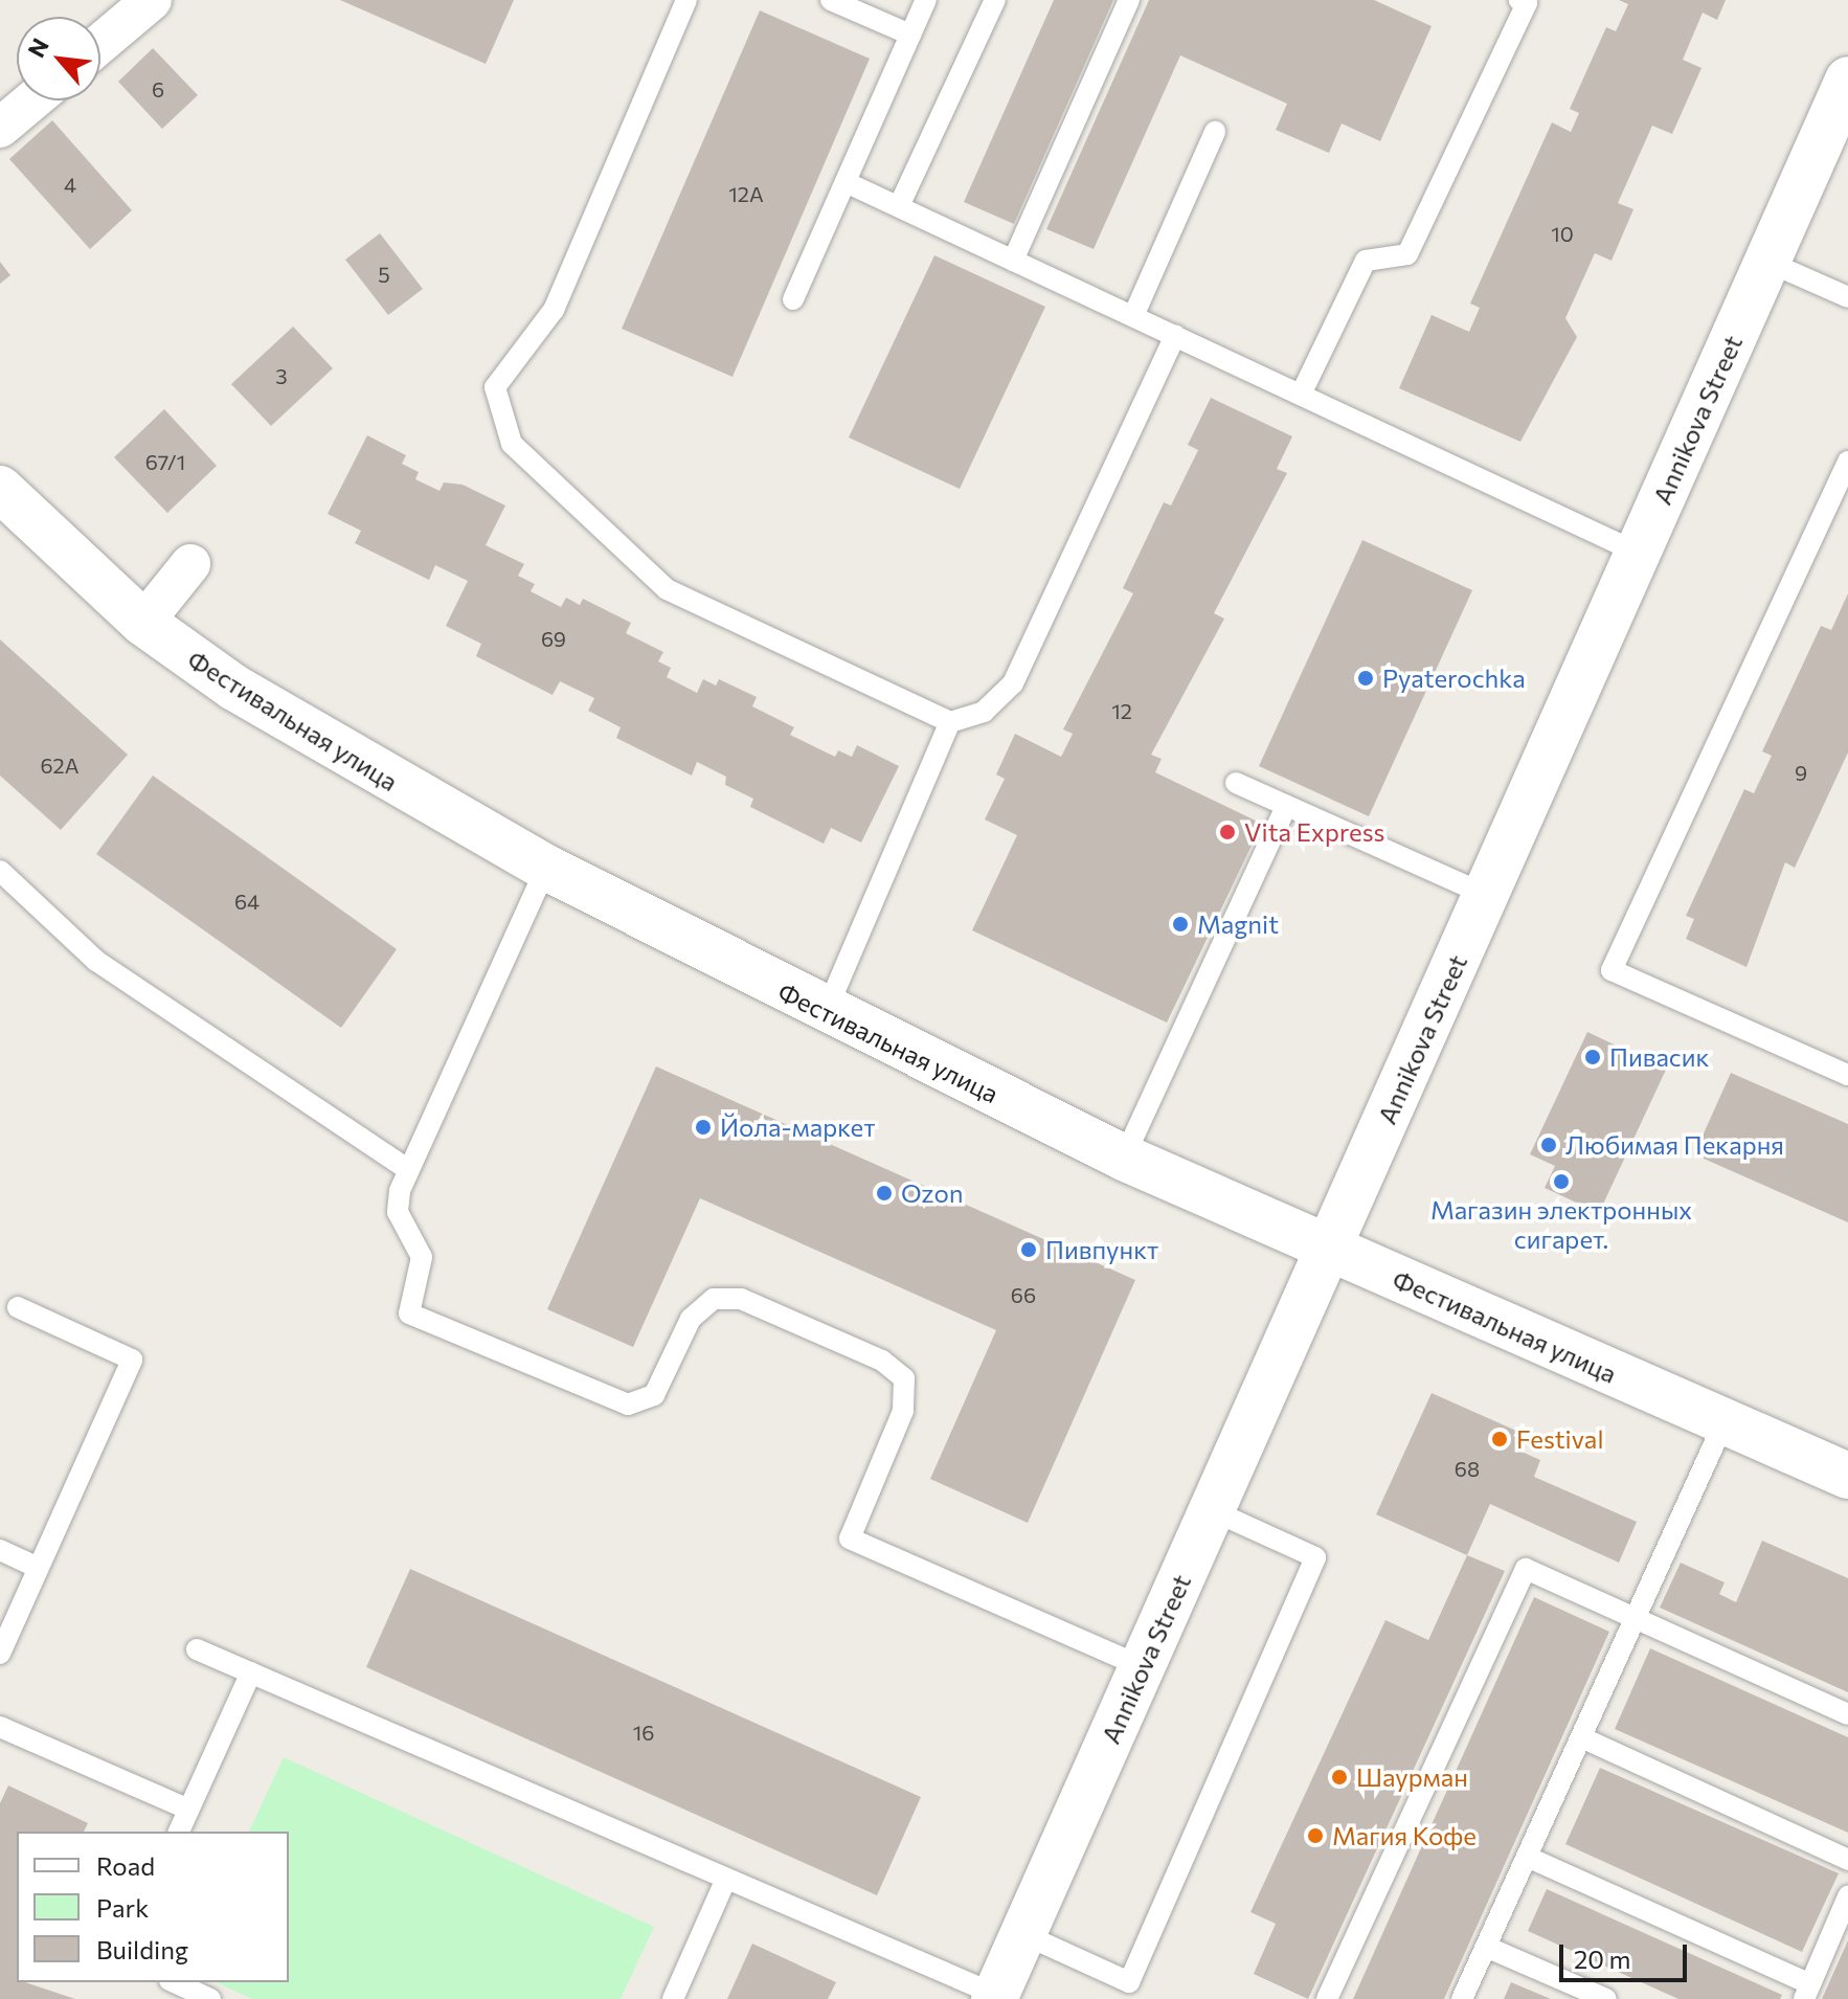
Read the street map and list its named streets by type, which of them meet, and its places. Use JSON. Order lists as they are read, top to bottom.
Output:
{
  "streets": {
    "street": ["Annikova Street", "Фестивальная улица"]
  },
  "crossings": [
    ["Annikova Street", "Фестивальная улица"]
  ],
  "places": [
    "Pyaterochka",
    "Vita Express",
    "Magnit",
    "Пивасик",
    "Йола-маркет",
    "Любимая Пекарня",
    "Магазин электронных сигарет.",
    "Ozon",
    "Пивпункт",
    "Festival",
    "Шаурман",
    "Магия Кофе"
  ],
  "house_numbers": [
    "6",
    "4",
    "12А",
    "10",
    "5",
    "3",
    "67/1",
    "69",
    "12",
    "62А",
    "9",
    "64",
    "66",
    "68",
    "16"
  ],
  "legend": ["Road", "Park", "Building"],
  "scale_bar": "20 m",
  "north": "top left"
}
